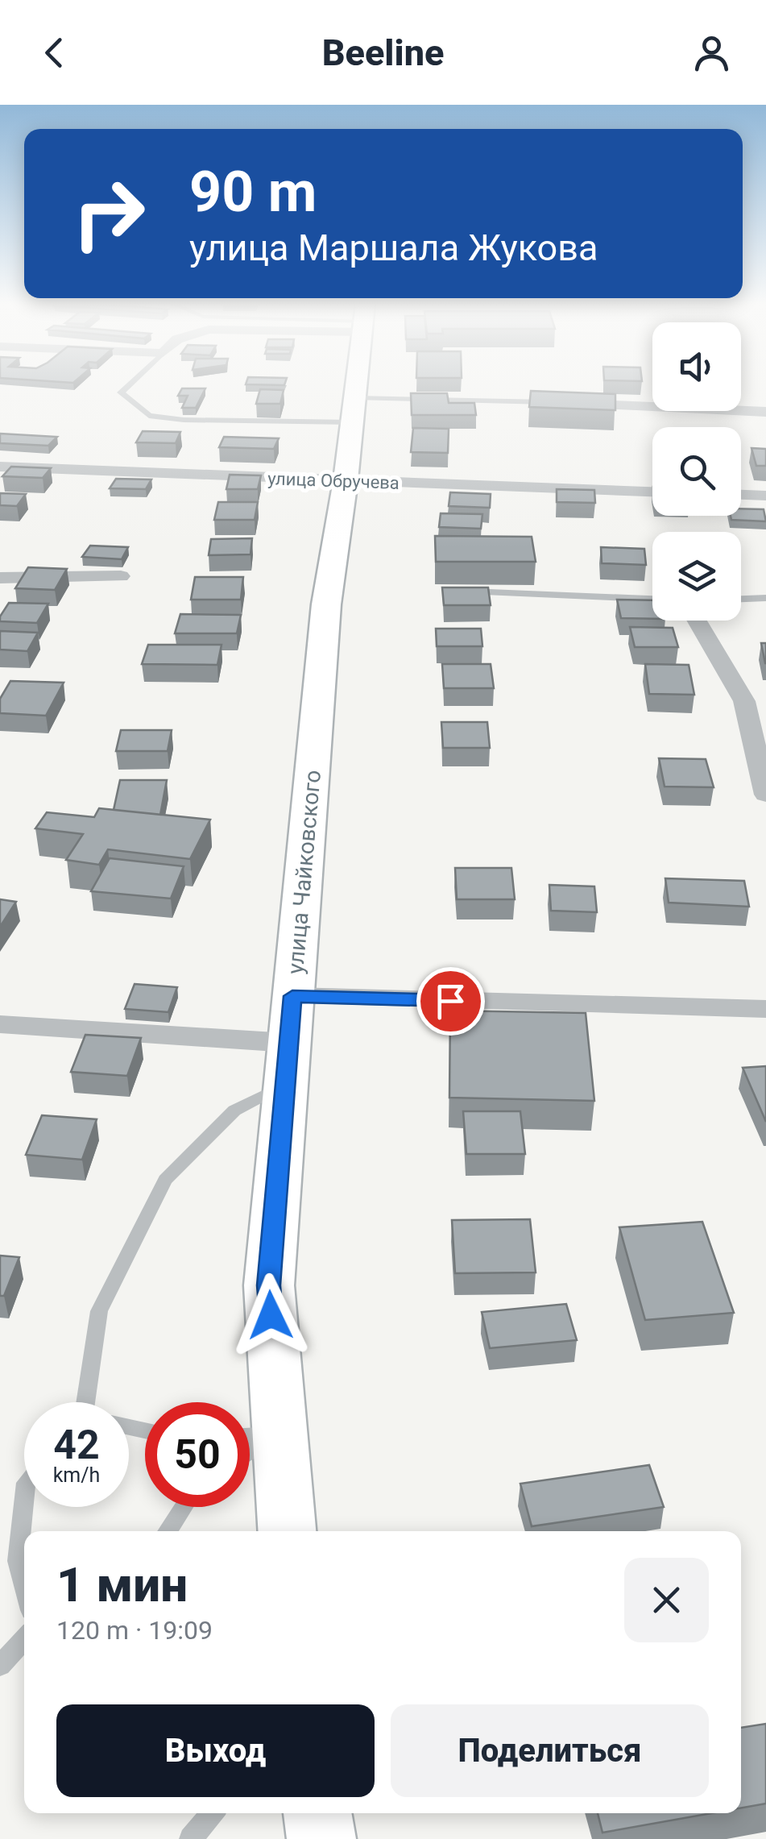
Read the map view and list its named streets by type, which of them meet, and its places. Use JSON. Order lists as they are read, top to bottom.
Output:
{
  "streets": {
    "main road": ["улица Чайковского"],
    "street": ["улица Обручева"]
  },
  "crossings": [
    ["улица Обручева", "улица Чайковского"]
  ],
  "page": {
    "header": "Beeline",
    "turn": ["90 m", "улица Маршала Жукова"],
    "speed": "42 km/h",
    "limit": "50",
    "heading": ["1 мин", "120 m · 19:09"],
    "buttons": ["Выход", "Поделиться"]
  }
}
